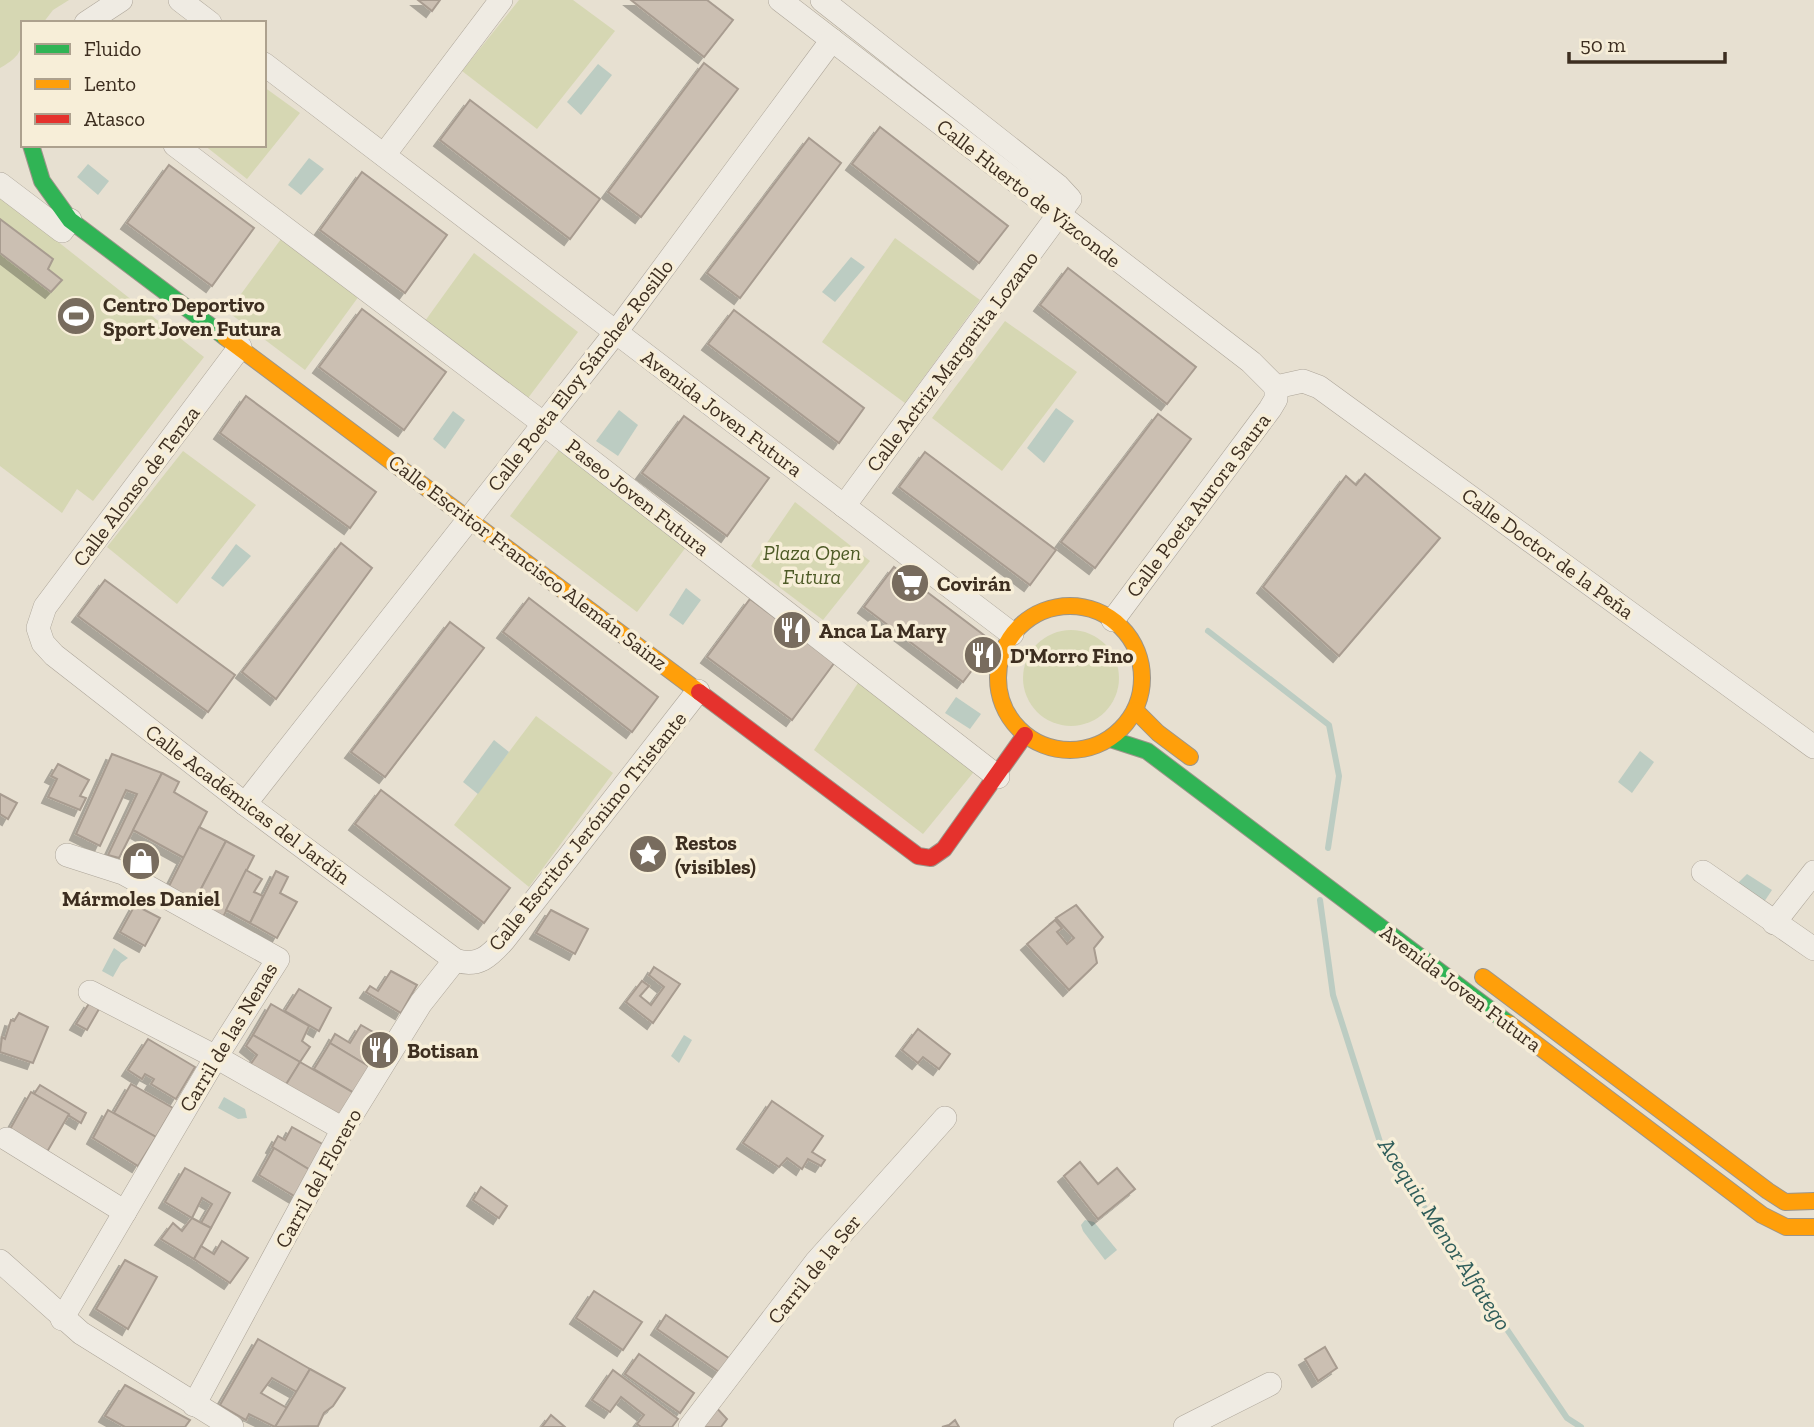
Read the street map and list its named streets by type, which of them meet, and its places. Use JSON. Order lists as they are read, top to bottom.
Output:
{
  "streets": {
    "street": [
      "Calle Huerto de Vizconde",
      "Calle Actriz Margarita Lozano",
      "Calle Poeta Eloy Sánchez Rosillo",
      "Avenida Joven Futura",
      "Calle Alonso de Tenza",
      "Paseo Joven Futura",
      "Calle Poeta Aurora Saura",
      "Calle Doctor de la Peña",
      "Calle Escritor Francisco Alemán Sainz",
      "Calle Académicas del Jardín",
      "Calle Escritor Jerónimo Tristante",
      "Carril de las Nenas",
      "Carril del Florero",
      "Carril de la Ser"
    ]
  },
  "crossings": [
    ["Calle Huerto de Vizconde", "Calle Actriz Margarita Lozano"],
    ["Calle Huerto de Vizconde", "Calle Poeta Eloy Sánchez Rosillo"],
    ["Calle Huerto de Vizconde", "Calle Poeta Aurora Saura"],
    ["Calle Huerto de Vizconde", "Calle Doctor de la Peña"],
    ["Calle Actriz Margarita Lozano", "Avenida Joven Futura"],
    ["Calle Poeta Eloy Sánchez Rosillo", "Avenida Joven Futura"],
    ["Calle Poeta Eloy Sánchez Rosillo", "Paseo Joven Futura"],
    ["Calle Poeta Eloy Sánchez Rosillo", "Calle Escritor Francisco Alemán Sainz"],
    ["Calle Poeta Eloy Sánchez Rosillo", "Calle Académicas del Jardín"],
    ["Avenida Joven Futura", "Calle Poeta Aurora Saura"],
    ["Avenida Joven Futura", "Calle Escritor Francisco Alemán Sainz"],
    ["Calle Alonso de Tenza", "Calle Escritor Francisco Alemán Sainz"],
    ["Calle Alonso de Tenza", "Calle Académicas del Jardín"],
    ["Paseo Joven Futura", "Calle Escritor Francisco Alemán Sainz"],
    ["Calle Poeta Aurora Saura", "Calle Doctor de la Peña"],
    ["Calle Poeta Aurora Saura", "Calle Escritor Francisco Alemán Sainz"],
    ["Calle Escritor Francisco Alemán Sainz", "Calle Escritor Jerónimo Tristante"],
    ["Calle Académicas del Jardín", "Calle Escritor Jerónimo Tristante"],
    ["Calle Académicas del Jardín", "Carril del Florero"],
    ["Calle Escritor Jerónimo Tristante", "Carril del Florero"]
  ],
  "water": ["Acequia Menor Alfatego"],
  "parks": ["Plaza Open Futura"],
  "places": {
    "sports": ["Centro Deportivo Sport Joven Futura"],
    "supermarket": ["Covirán"],
    "restaurant": ["Anca La Mary", "D'Morro Fino", "Botisan"],
    "place": ["Restos (visibles)"],
    "shop": ["Mármoles Daniel"]
  },
  "legend": ["Fluido", "Lento", "Atasco"],
  "scale_bar": "50 m"
}
